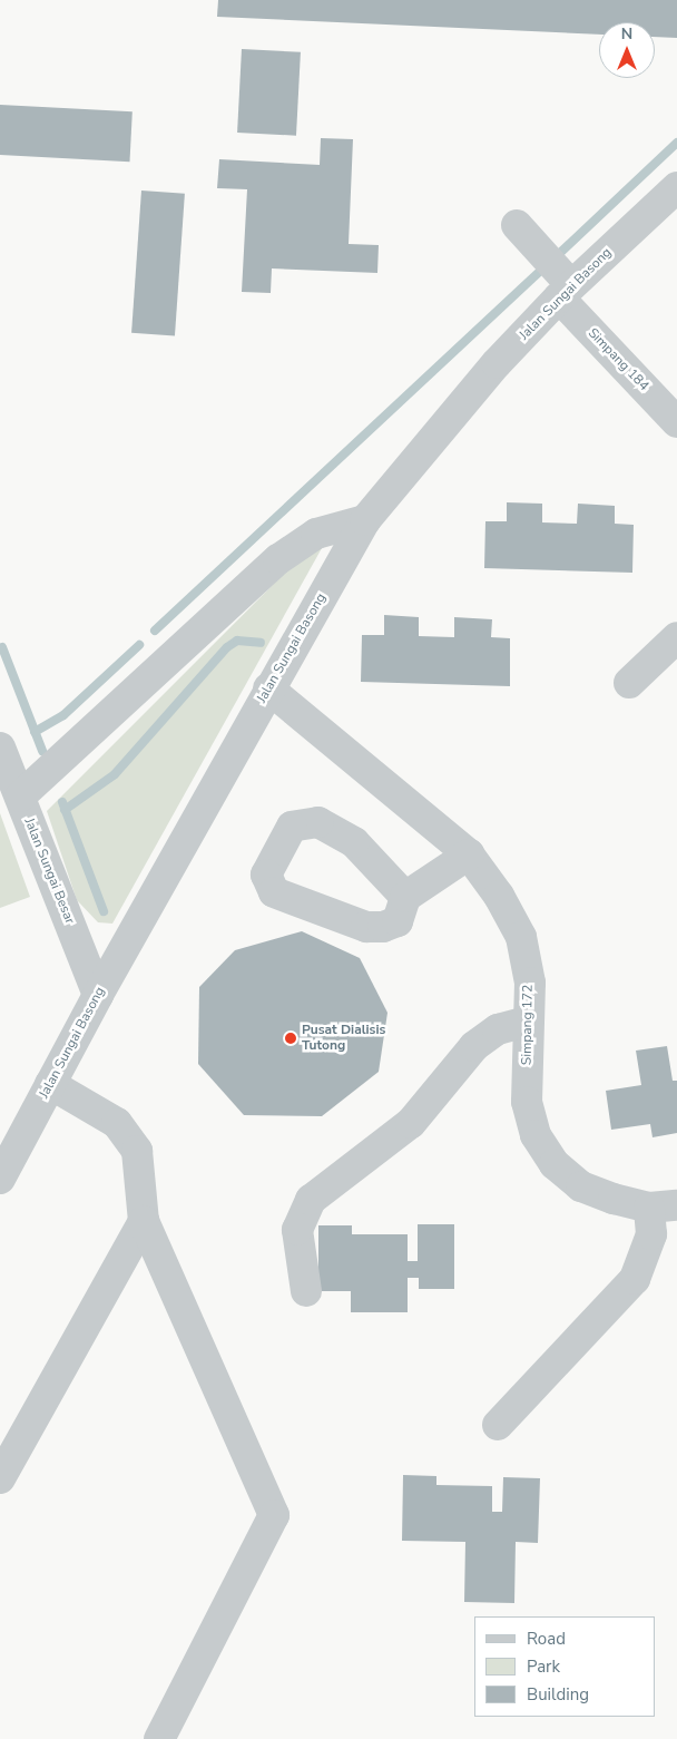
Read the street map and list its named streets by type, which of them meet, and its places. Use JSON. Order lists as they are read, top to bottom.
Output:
{
  "streets": {
    "street": [
      "Jalan Sungai Basong",
      "Simpang 184",
      "Jalan Sungai Besar",
      "Simpang 172"
    ]
  },
  "crossings": [
    ["Jalan Sungai Basong", "Simpang 184"],
    ["Jalan Sungai Basong", "Jalan Sungai Besar"],
    ["Jalan Sungai Basong", "Simpang 172"]
  ],
  "places": ["Pusat Dialisis Tutong"],
  "legend": ["Road", "Park", "Building"],
  "north": "top"
}
